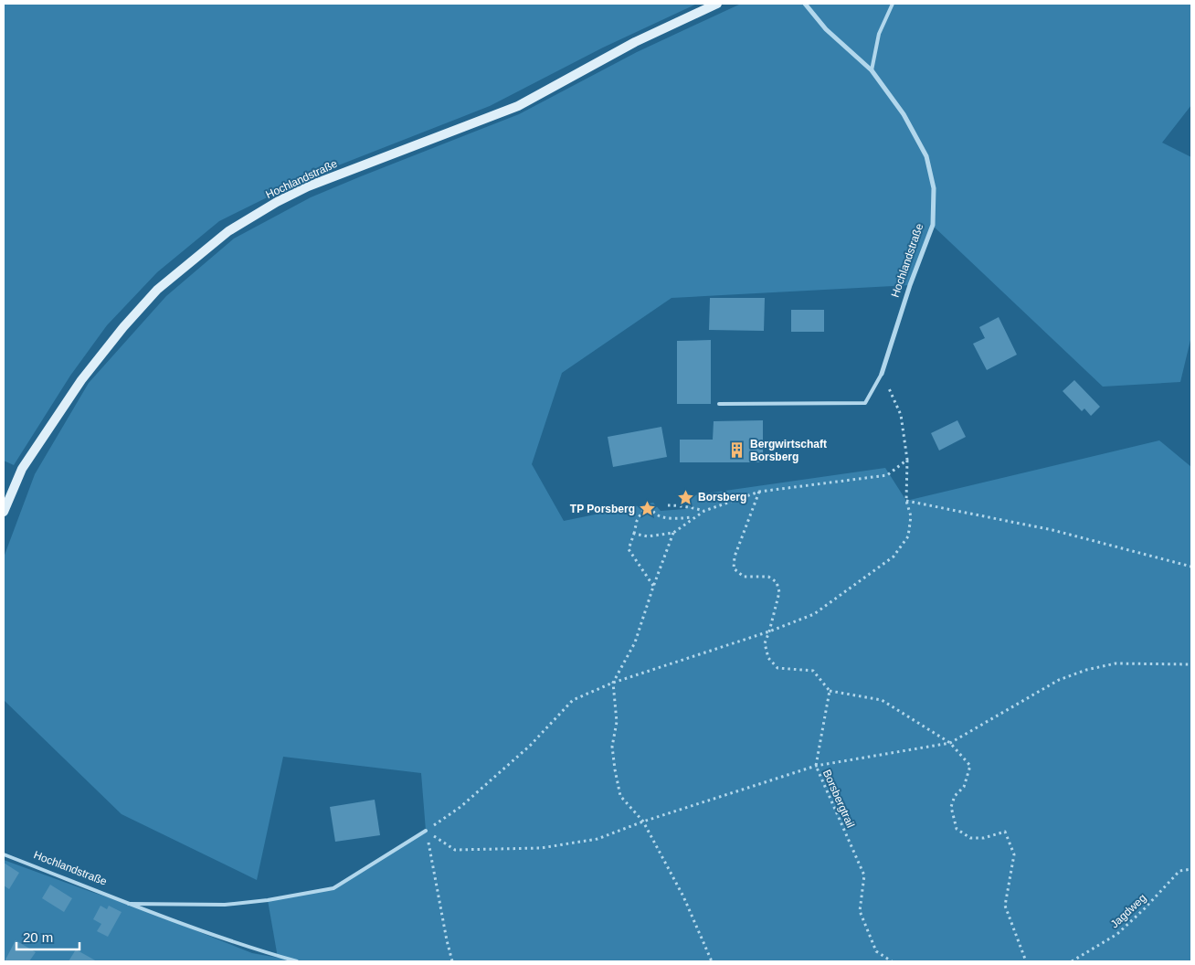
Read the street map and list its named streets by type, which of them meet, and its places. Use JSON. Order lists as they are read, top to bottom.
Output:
{
  "streets": {
    "street": ["Hochlandstraße"],
    "path": ["Borsbergtrail", "Jagdweg"]
  },
  "places": {
    "building": ["Bergwirtschaft Borsberg"],
    "place": ["Borsberg", "TP Porsberg"]
  },
  "scale_bar": "20 m"
}
